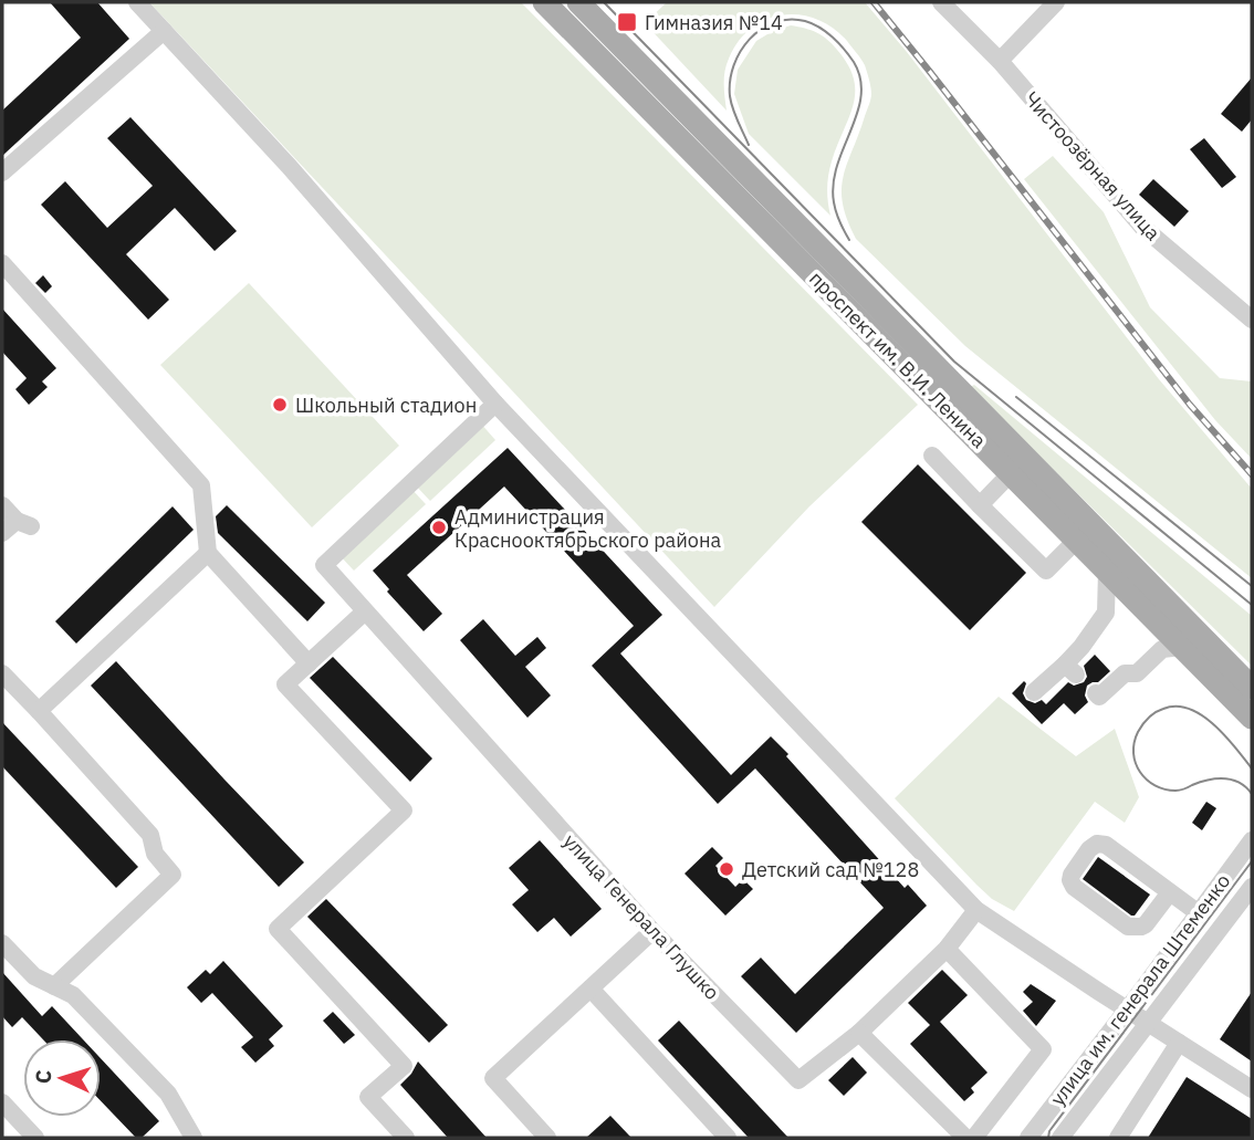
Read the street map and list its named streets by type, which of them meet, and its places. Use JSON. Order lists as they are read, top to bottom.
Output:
{
  "streets": {
    "main road": ["проспект им. В.И. Ленина"],
    "street": ["Чистоозёрная улица", "улица Генерала Глушко", "улица им. генерала Штеменко"]
  },
  "places": {
    "transit": ["Гимназия №14"],
    "other": ["Школьный стадион", "Администрация Краснооктябрьского района", "Детский сад №128"]
  },
  "north": "left"
}
